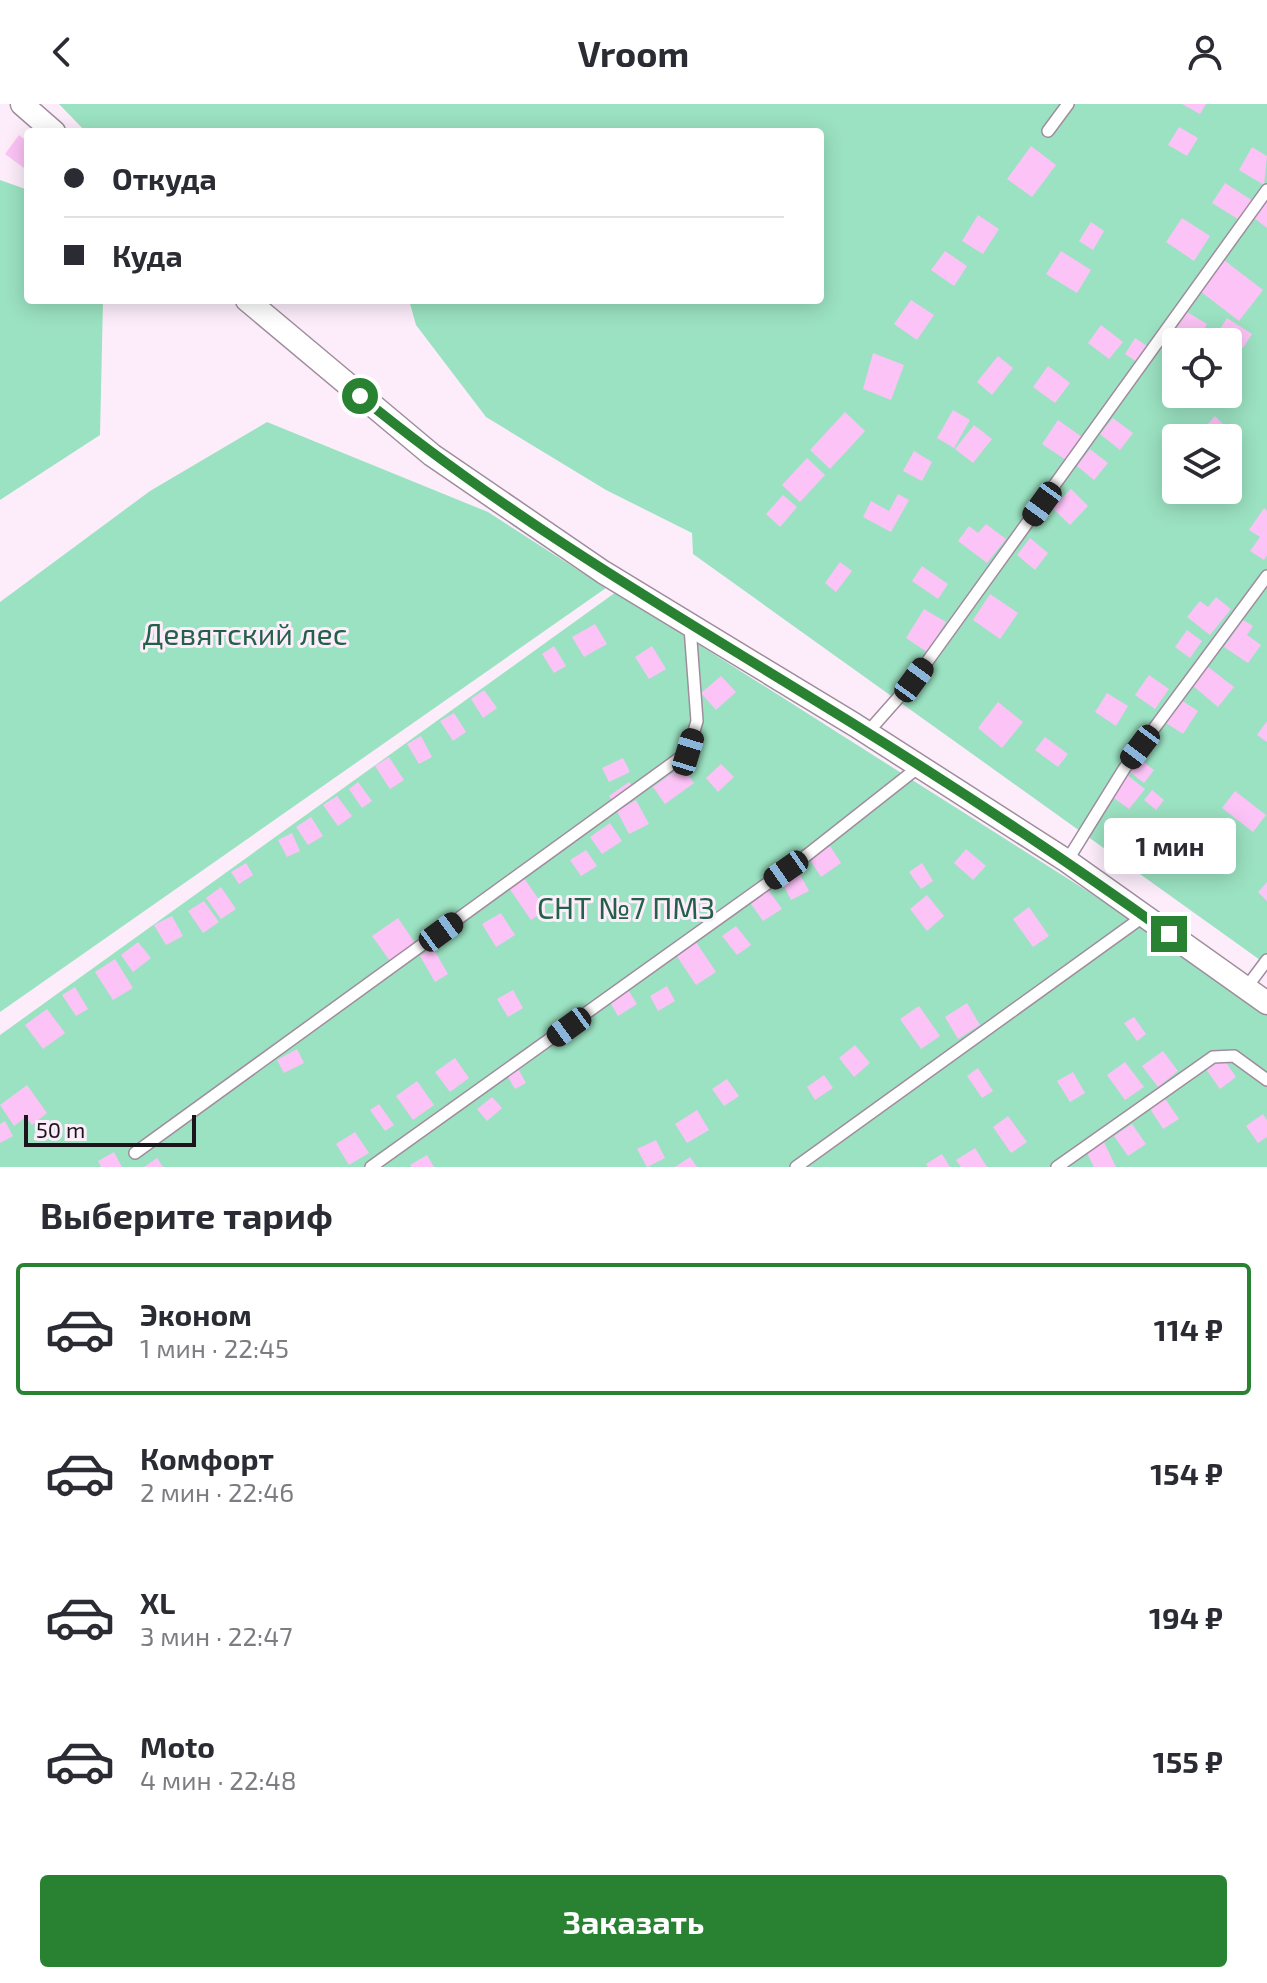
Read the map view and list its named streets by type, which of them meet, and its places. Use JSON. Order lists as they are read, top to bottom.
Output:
{
  "parks": ["Девятский лес", "СНТ №7 ПМЗ"],
  "scale_bar": "50 m",
  "page": {
    "header": "Vroom",
    "banner": ["Откуда", "Куда"],
    "bubble": "1 мин",
    "scale": "50 m",
    "heading": "Выберите тариф",
    "list": [
      {
        "name": "Эконом",
        "note": "1 мин · 22:45",
        "value": "114 ₽"
      },
      {
        "name": "Комфорт",
        "note": "2 мин · 22:46",
        "value": "154 ₽"
      },
      {
        "name": "XL",
        "note": "3 мин · 22:47",
        "value": "194 ₽"
      },
      {
        "name": "Moto",
        "note": "4 мин · 22:48",
        "value": "155 ₽"
      }
    ],
    "buttons": "Заказать"
  }
}
